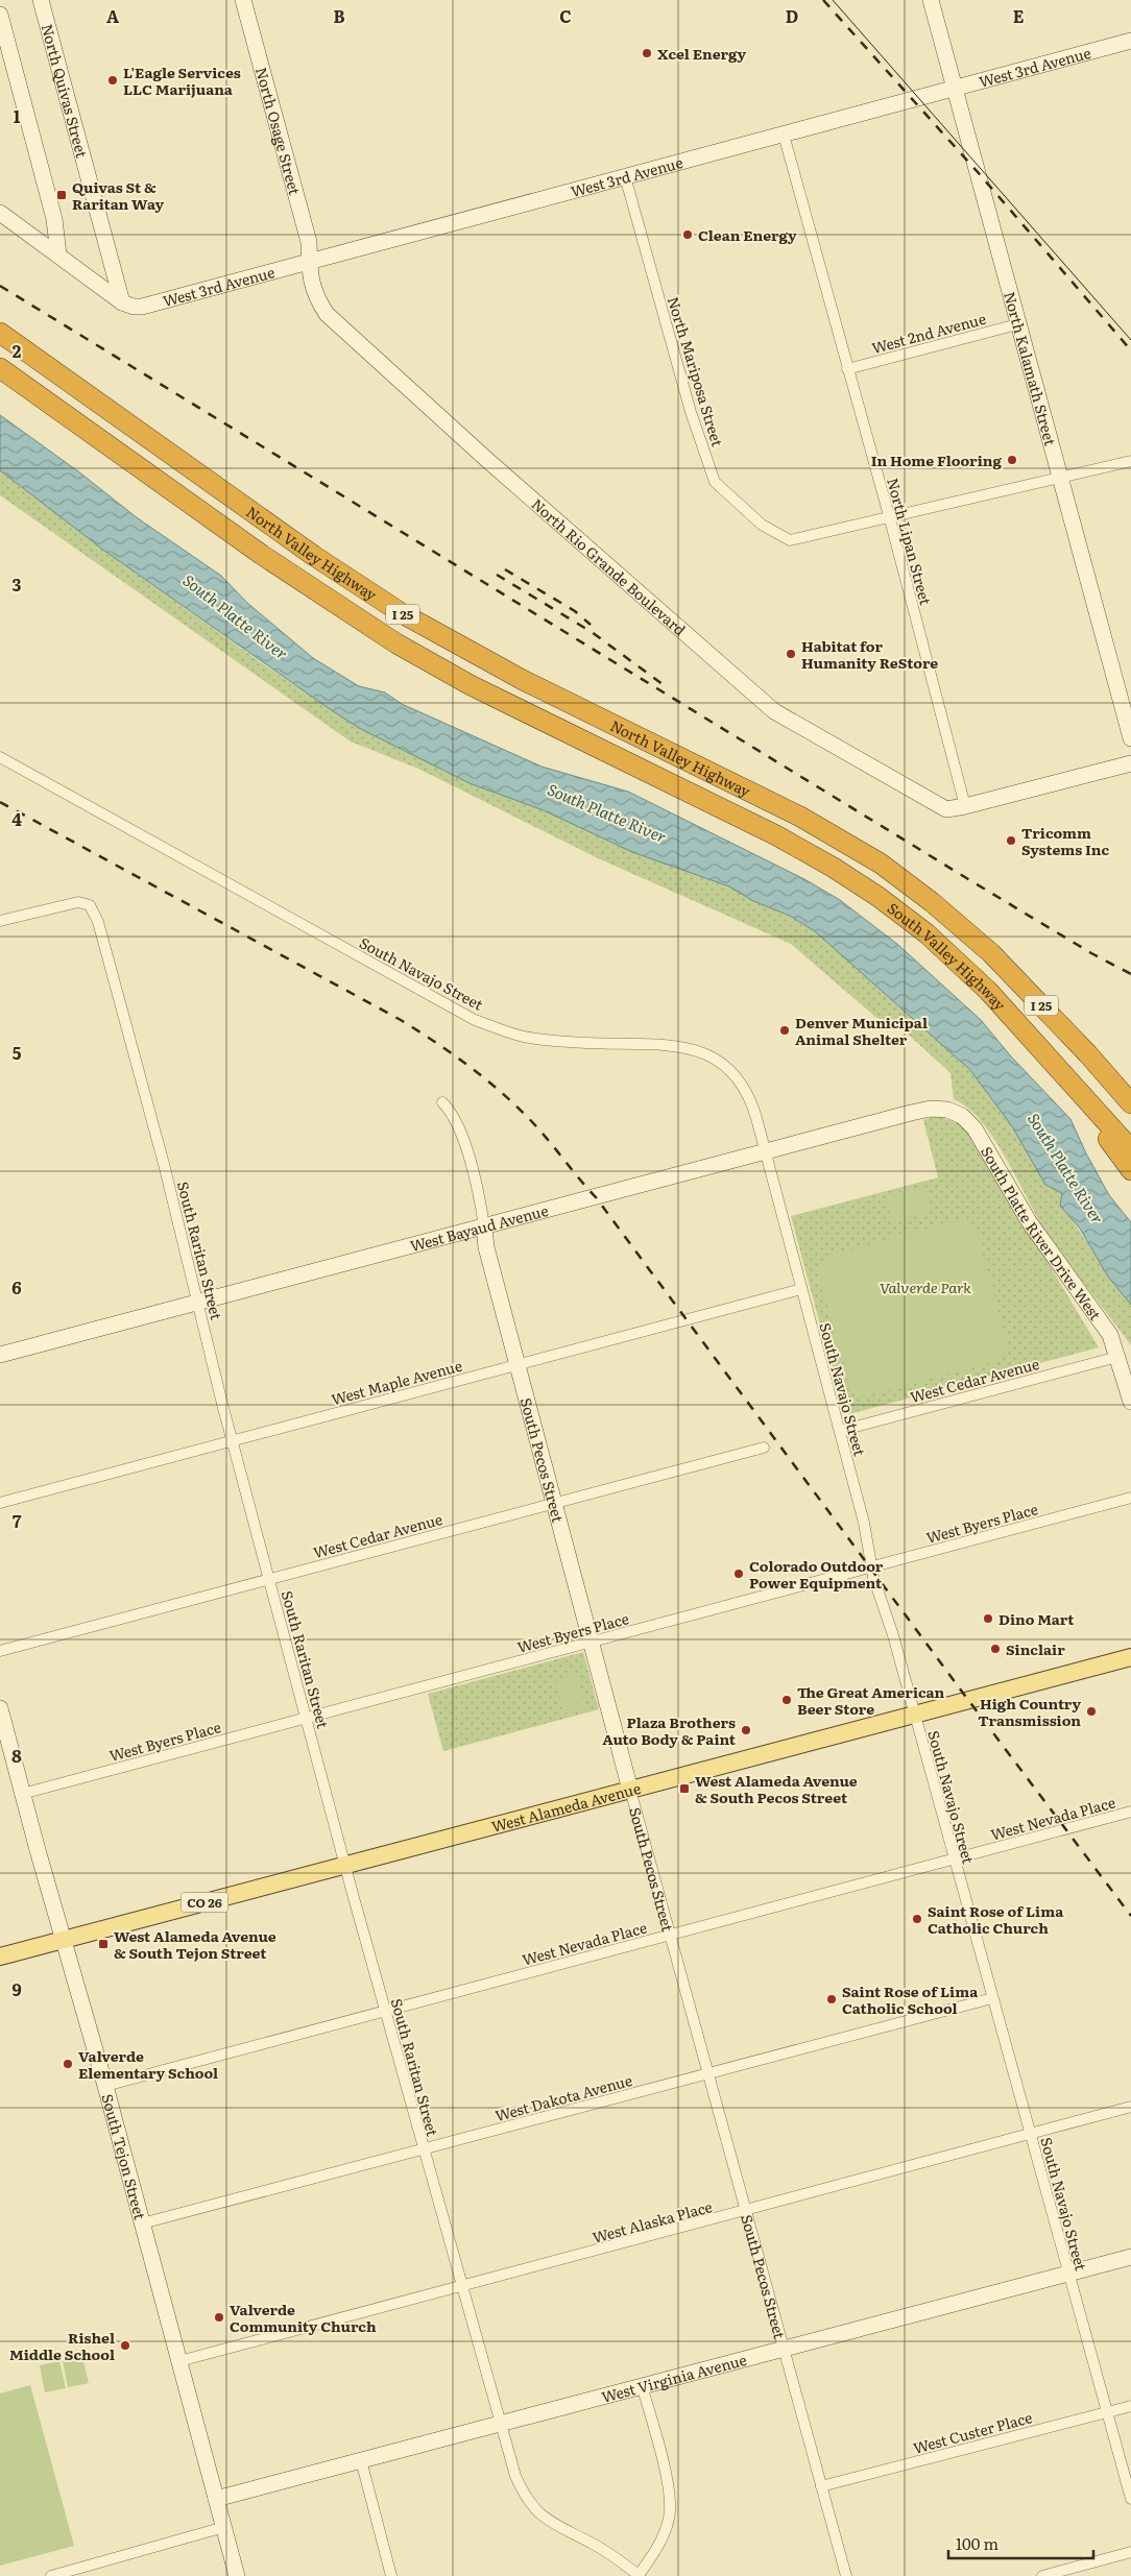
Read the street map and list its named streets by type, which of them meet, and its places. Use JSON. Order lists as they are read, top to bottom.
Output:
{
  "streets": {
    "highway": ["North Valley Highway", "I 25", "South Valley Highway"],
    "main road": ["West Alameda Avenue", "CO 26"],
    "street": [
      "West 3rd Avenue",
      "North Quivas Street",
      "North Osage Street",
      "West 2nd Avenue",
      "North Kalamath Street",
      "North Mariposa Street",
      "North Lipan Street",
      "North Rio Grande Boulevard",
      "South Navajo Street",
      "West Bayaud Avenue",
      "South Platte River Drive West",
      "South Raritan Street",
      "West Cedar Avenue",
      "West Maple Avenue",
      "South Pecos Street",
      "West Byers Place",
      "West Nevada Place",
      "West Dakota Avenue",
      "South Tejon Street",
      "West Alaska Place",
      "West Virginia Avenue",
      "West Custer Place"
    ]
  },
  "crossings": [
    ["West 3rd Avenue", "North Quivas Street"],
    ["West 3rd Avenue", "North Osage Street"],
    ["West 3rd Avenue", "North Kalamath Street"],
    ["West 3rd Avenue", "North Mariposa Street"],
    ["West 3rd Avenue", "North Lipan Street"],
    ["West 3rd Avenue", "North Rio Grande Boulevard"],
    ["North Osage Street", "North Rio Grande Boulevard"],
    ["West 2nd Avenue", "North Kalamath Street"],
    ["West 2nd Avenue", "North Lipan Street"],
    ["North Mariposa Street", "North Lipan Street"],
    ["North Lipan Street", "North Rio Grande Boulevard"],
    ["North Valley Highway", "South Valley Highway"],
    ["South Navajo Street", "West Bayaud Avenue"],
    ["South Navajo Street", "West Cedar Avenue"],
    ["South Navajo Street", "West Maple Avenue"],
    ["South Navajo Street", "West Byers Place"],
    ["South Navajo Street", "West Alameda Avenue"],
    ["South Navajo Street", "West Nevada Place"],
    ["South Navajo Street", "West Dakota Avenue"],
    ["South Navajo Street", "West Alaska Place"],
    ["South Navajo Street", "West Virginia Avenue"],
    ["South Navajo Street", "West Custer Place"],
    ["West Bayaud Avenue", "South Platte River Drive West"],
    ["West Bayaud Avenue", "South Raritan Street"],
    ["West Bayaud Avenue", "South Pecos Street"],
    ["South Platte River Drive West", "West Cedar Avenue"],
    ["South Raritan Street", "West Cedar Avenue"],
    ["South Raritan Street", "West Maple Avenue"],
    ["South Raritan Street", "West Byers Place"],
    ["South Raritan Street", "West Alameda Avenue"],
    ["South Raritan Street", "West Nevada Place"],
    ["South Raritan Street", "West Dakota Avenue"],
    ["South Raritan Street", "West Alaska Place"],
    ["South Raritan Street", "West Virginia Avenue"],
    ["West Cedar Avenue", "South Pecos Street"],
    ["West Maple Avenue", "South Pecos Street"],
    ["South Pecos Street", "West Byers Place"],
    ["South Pecos Street", "West Alameda Avenue"],
    ["South Pecos Street", "West Nevada Place"],
    ["South Pecos Street", "West Dakota Avenue"],
    ["South Pecos Street", "West Alaska Place"],
    ["South Pecos Street", "West Virginia Avenue"],
    ["South Pecos Street", "West Custer Place"],
    ["West Byers Place", "South Tejon Street"],
    ["West Alameda Avenue", "South Tejon Street"],
    ["West Nevada Place", "South Tejon Street"],
    ["West Dakota Avenue", "South Tejon Street"],
    ["South Tejon Street", "West Alaska Place"],
    ["South Tejon Street", "West Virginia Avenue"]
  ],
  "water": ["South Platte River"],
  "parks": ["Valverde Park"],
  "places": {
    "other": [
      "Xcel Energy",
      "L'Eagle Services LLC Marijuana",
      "Clean Energy",
      "In Home Flooring",
      "Habitat for Humanity ReStore",
      "Tricomm Systems Inc",
      "Denver Municipal Animal Shelter",
      "Colorado Outdoor Power Equipment",
      "Dino Mart",
      "Sinclair",
      "The Great American Beer Store",
      "High Country Transmission",
      "Plaza Brothers Auto Body & Paint",
      "Saint Rose of Lima Catholic Church",
      "Saint Rose of Lima Catholic School",
      "Valverde Elementary School",
      "Valverde Community Church",
      "Rishel Middle School"
    ],
    "transit": ["Quivas St & Raritan Way", "West Alameda Avenue & South Pecos Street", "West Alameda Avenue & South Tejon Street"]
  },
  "scale_bar": "100 m",
  "grid": {
    "columns": [
      "A",
      "B",
      "C",
      "D",
      "E"
    ],
    "rows": [
      "1",
      "2",
      "3",
      "4",
      "5",
      "6",
      "7",
      "8",
      "9"
    ]
  }
}
